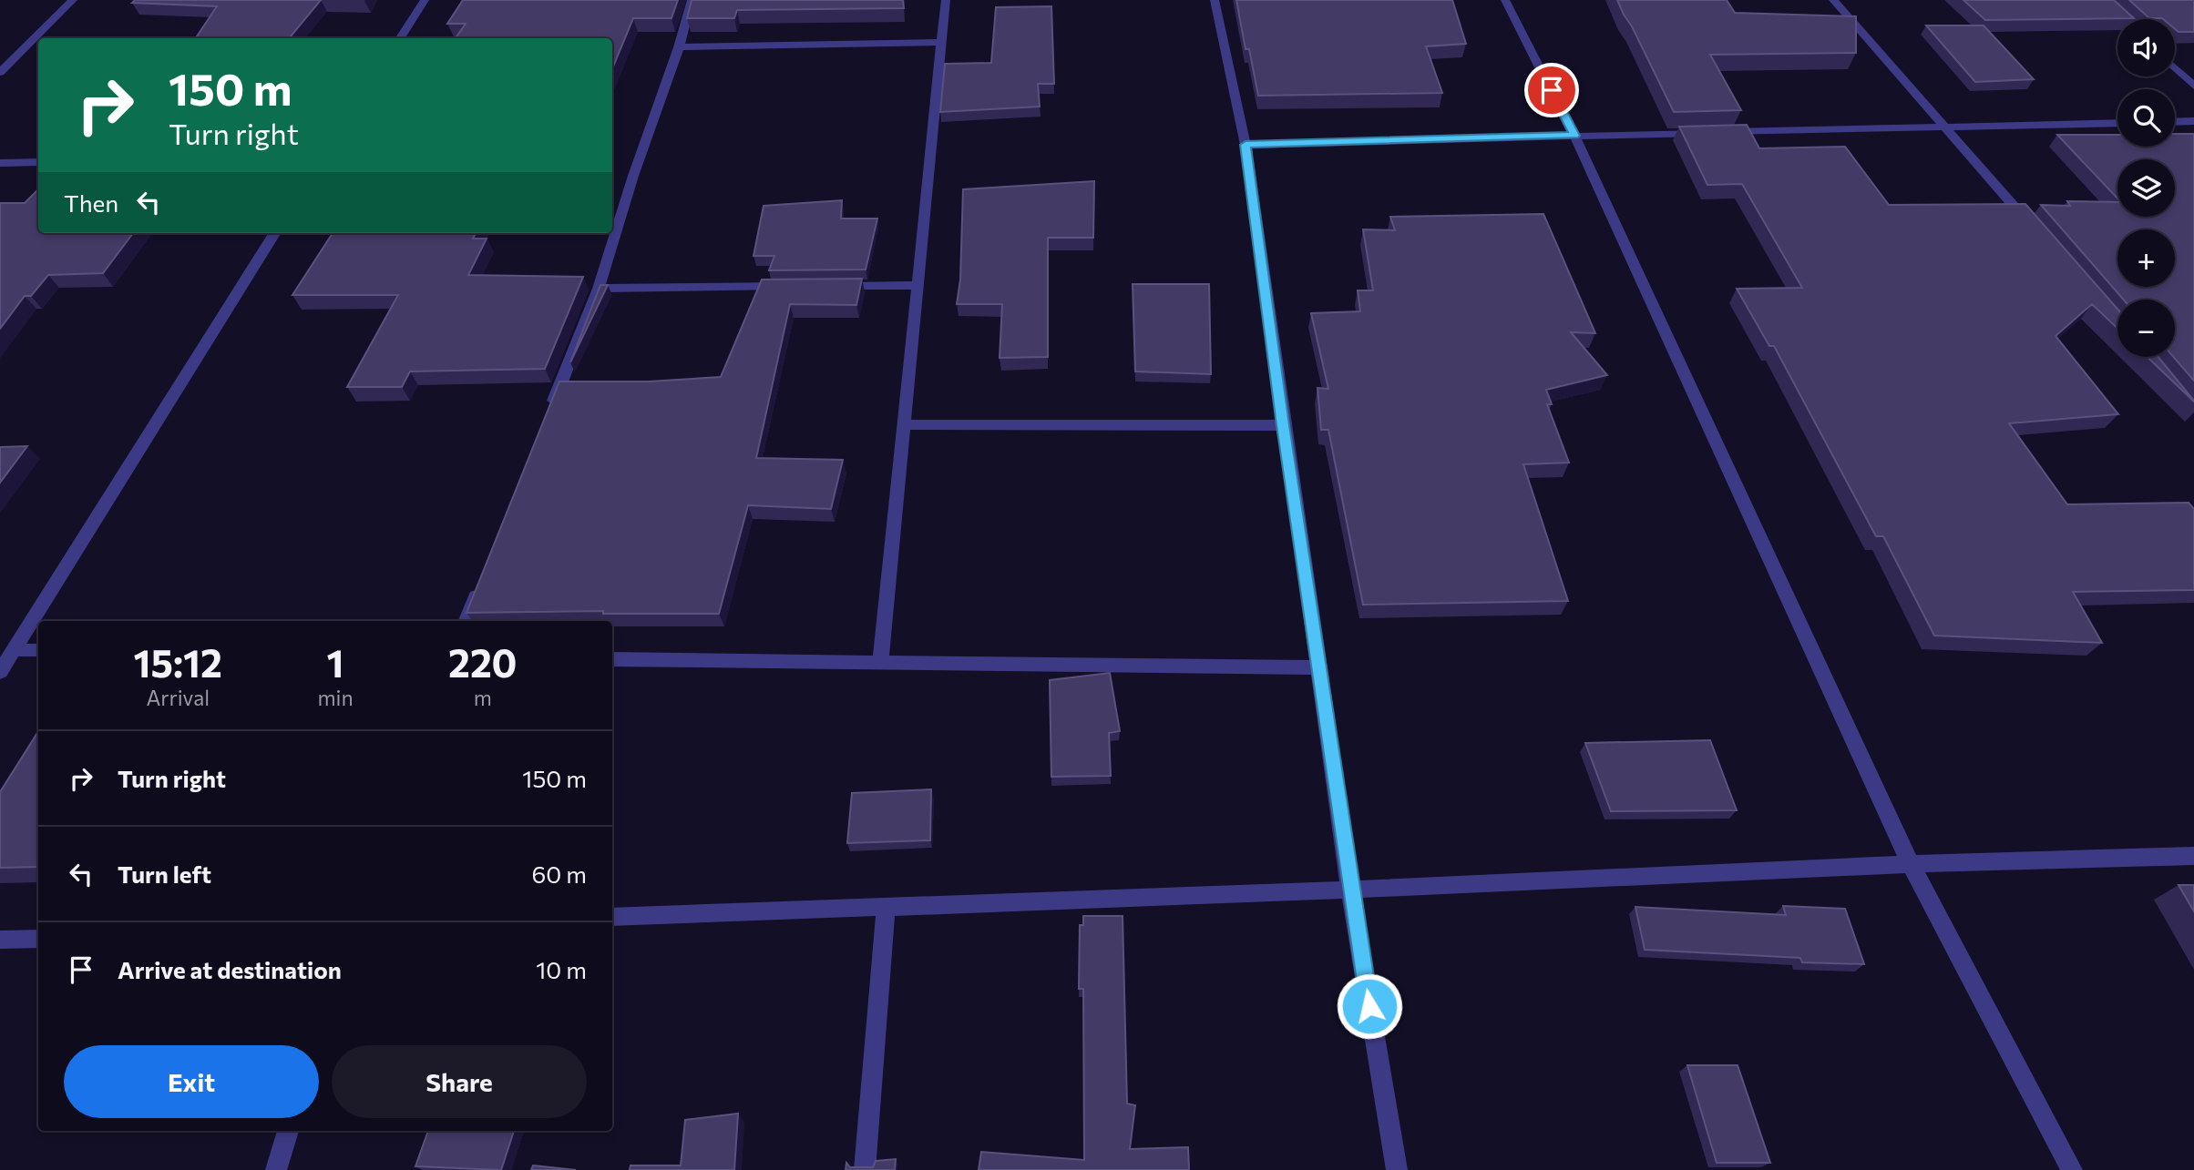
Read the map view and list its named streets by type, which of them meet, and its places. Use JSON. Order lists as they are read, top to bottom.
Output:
{
  "page": {
    "map_buttons": ["+", "−"],
    "turn": ["150 m", "Turn right"],
    "then": "Then",
    "eta": [
      "15:12",
      "Arrival",
      "1",
      "min",
      "220",
      "m"
    ],
    "list": [
      {
        "name": "Turn right",
        "value": "150 m"
      },
      {
        "name": "Turn left",
        "value": "60 m"
      },
      {
        "name": "Arrive at destination",
        "value": "10 m"
      }
    ],
    "buttons": ["Exit", "Share"]
  }
}
